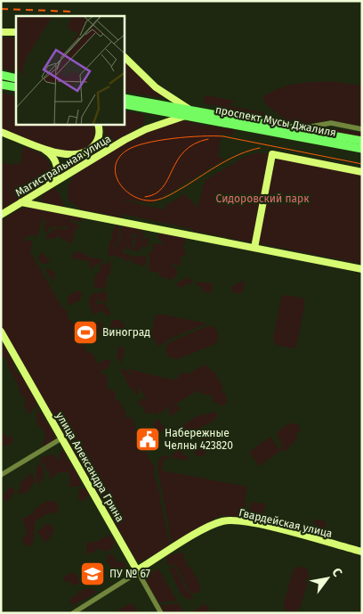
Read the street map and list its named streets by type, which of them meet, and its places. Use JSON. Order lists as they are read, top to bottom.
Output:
{
  "streets": {
    "main road": ["проспект Мусы Джалиля"],
    "street": ["Магистральная улица", "улица Александра Грина", "Гвардейская улица"]
  },
  "crossings": [
    ["проспект Мусы Джалиля", "Магистральная улица"],
    ["улица Александра Грина", "Гвардейская улица"]
  ],
  "parks": ["Сидоровский парк"],
  "places": {
    "sports": ["Виноград"],
    "public building": ["Набережные Челны 423820"],
    "school or university": ["ПУ № 67"]
  },
  "north": "top right"
}
